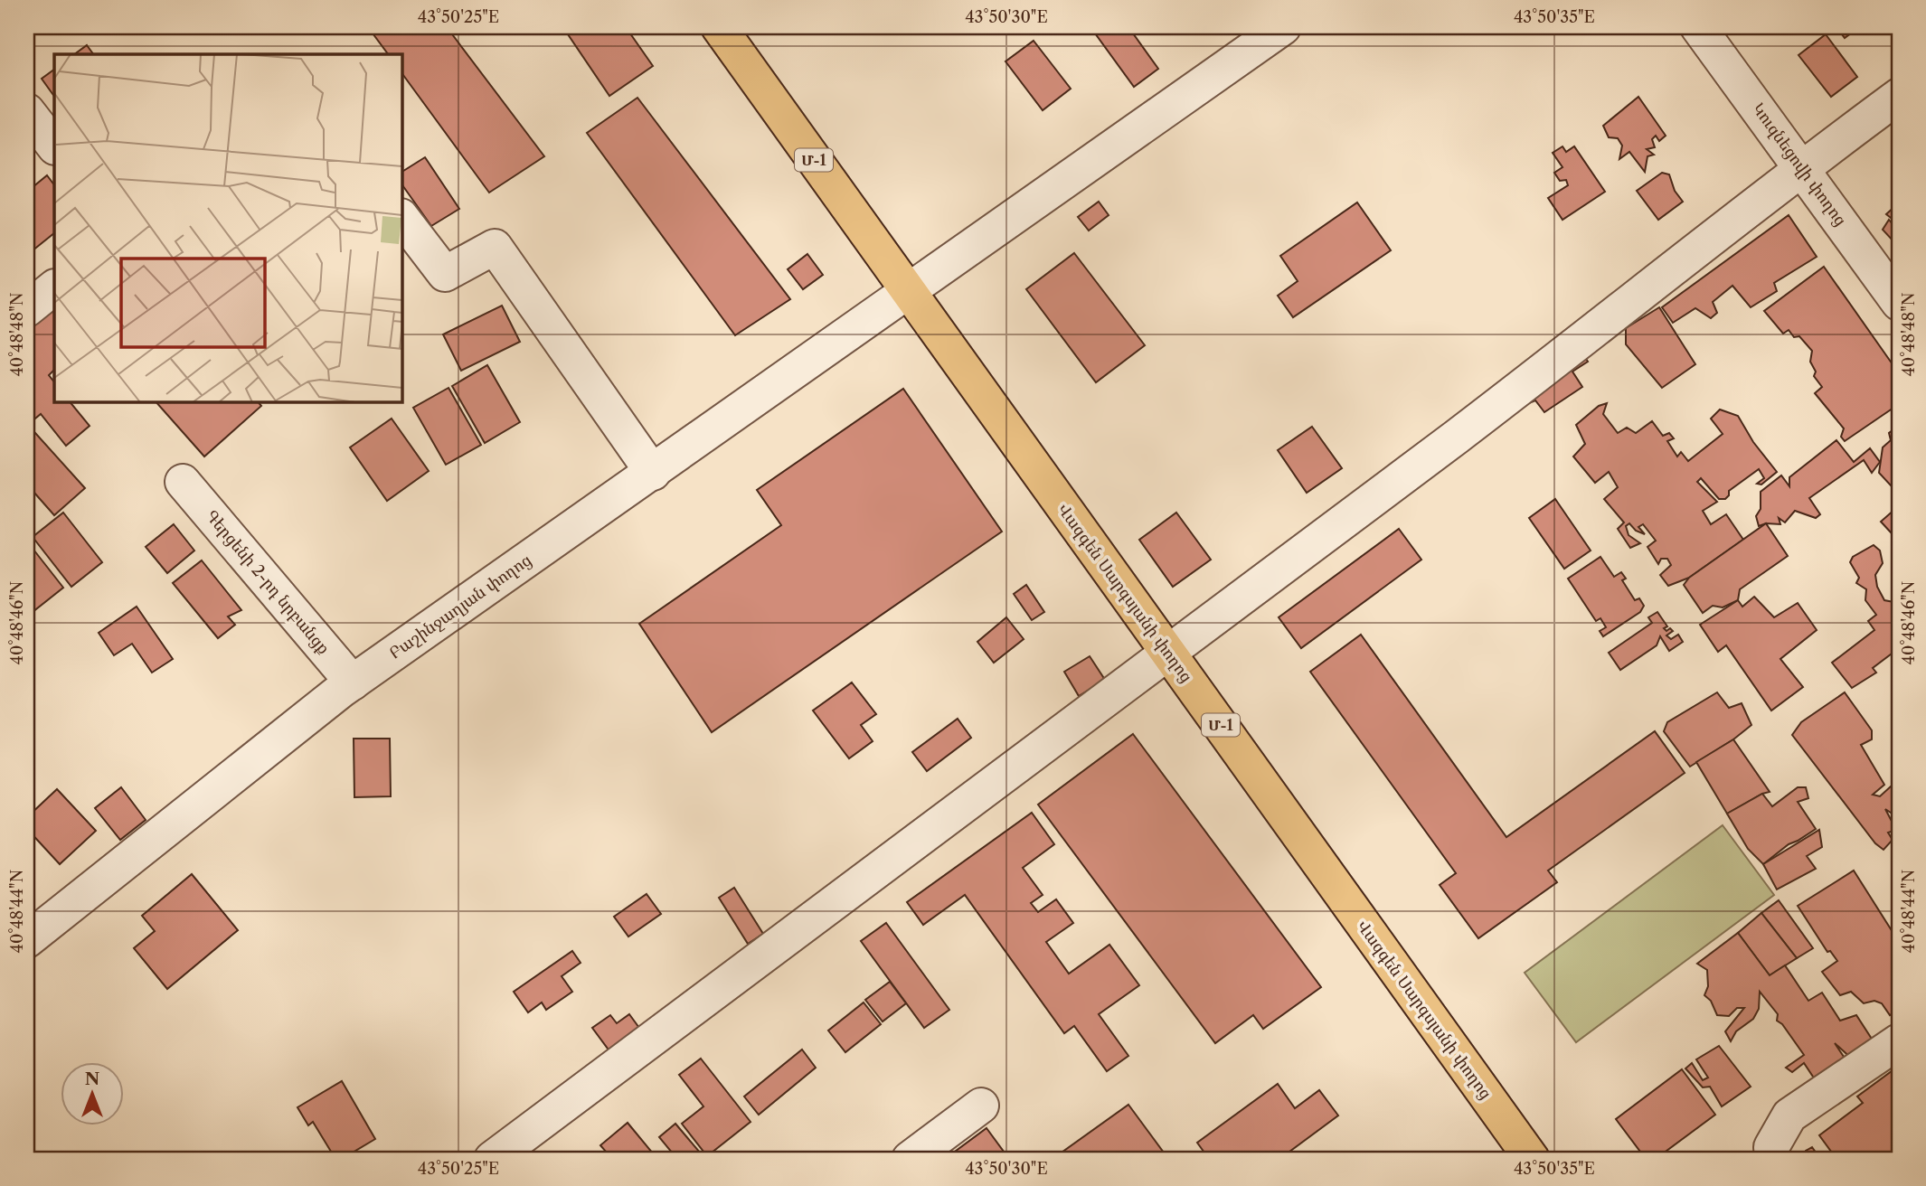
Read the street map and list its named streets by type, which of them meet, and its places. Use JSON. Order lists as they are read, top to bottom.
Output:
{
  "streets": {
    "highway": ["Մ-1", "Վազգեն Սարգսյանի փողոց"],
    "street": ["Կուզնեցովի փողոց", "Գերցենի 2-րդ նրբանցք", "Բաշինջաղյան փողոց"]
  },
  "crossings": [
    ["Գերցենի 2-րդ նրբանցք", "Բաշինջաղյան փողոց"],
    ["Վազգեն Սարգսյանի փողոց", "Բաշինջաղյան փողոց"]
  ],
  "north": "top",
  "coordinates": [
    "43°50'25\"E",
    "43°50'30\"E",
    "43°50'35\"E",
    "40°48'48\"N",
    "40°48'46\"N",
    "40°48'44\"N"
  ]
}
